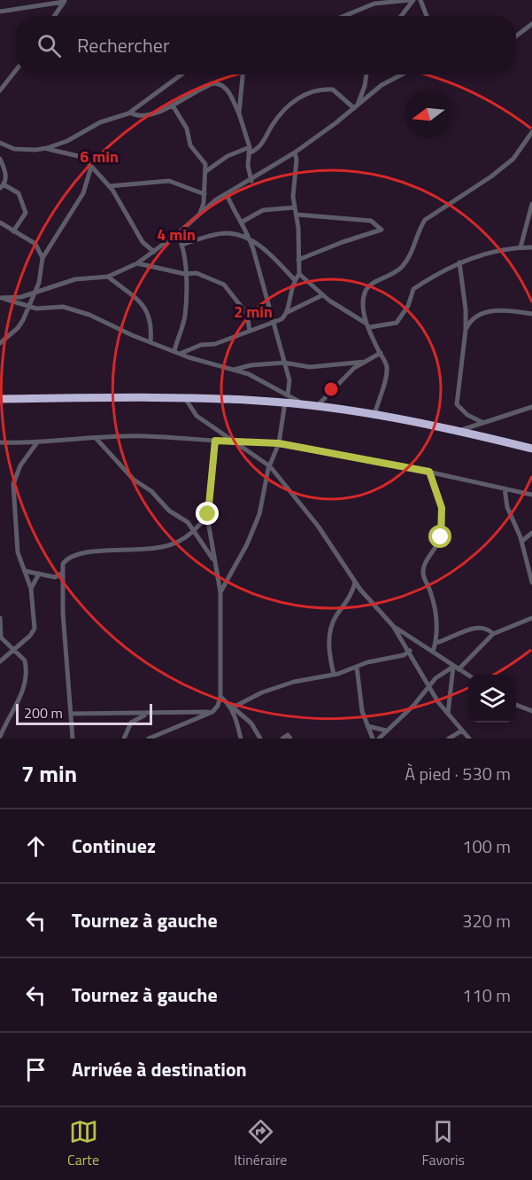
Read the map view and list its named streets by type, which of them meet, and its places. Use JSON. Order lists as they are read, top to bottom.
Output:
{
  "scale_bar": "200 m",
  "north": "left",
  "page": {
    "search": "Rechercher",
    "scale": "200 m",
    "heading": ["7 min", "À pied · 530 m"],
    "list": [
      ["Continuez", "100 m"],
      ["Tournez à gauche", "320 m"],
      ["Tournez à gauche", "110 m"],
      "Arrivée à destination"
    ],
    "nav": ["Carte", "Itinéraire", "Favoris"]
  },
  "rings": ["6 min", "4 min", "2 min"]
}
